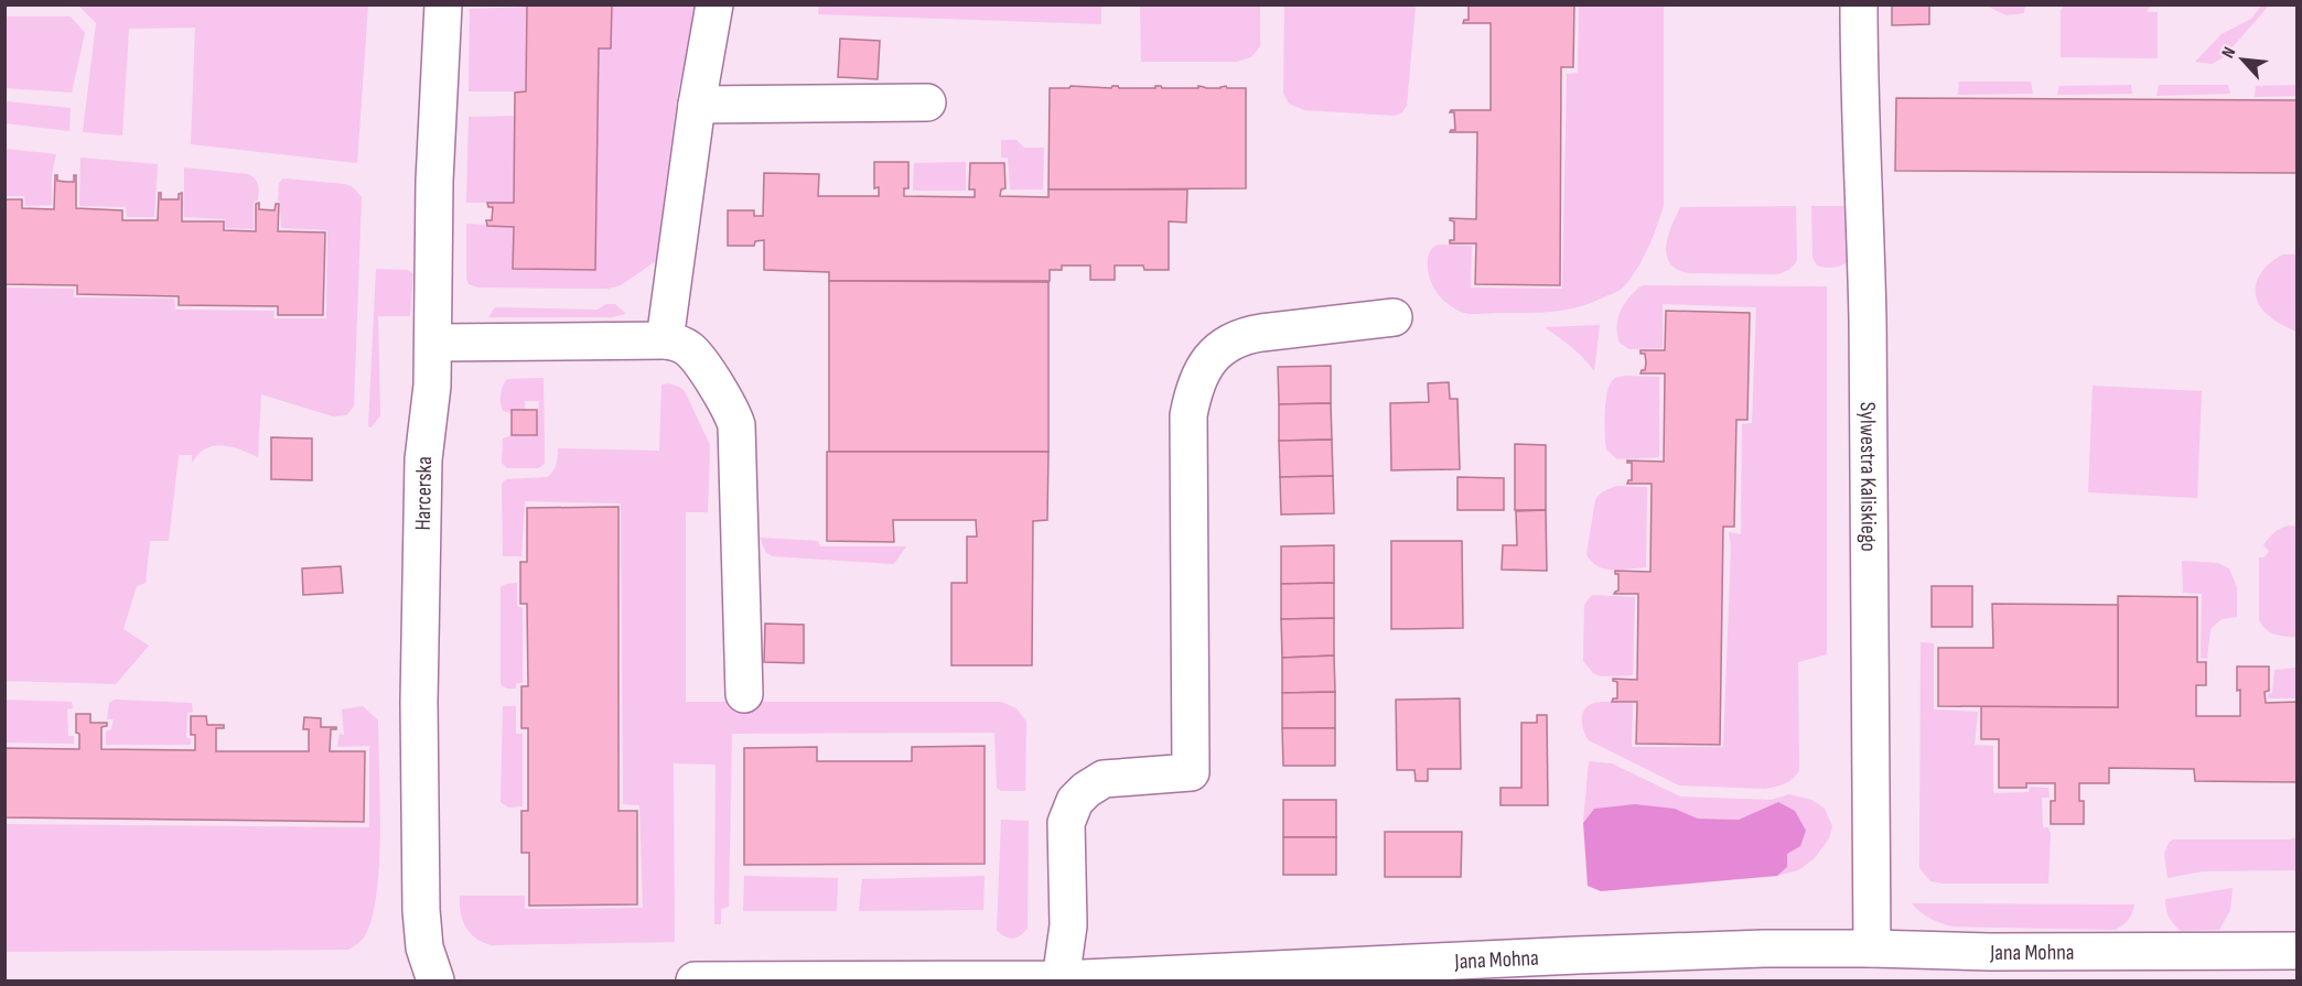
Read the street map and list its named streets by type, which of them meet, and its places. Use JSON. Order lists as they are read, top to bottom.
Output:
{
  "streets": {
    "street": ["Sylwestra Kaliskiego", "Harcerska", "Jana Mohna"]
  },
  "crossings": [
    ["Sylwestra Kaliskiego", "Jana Mohna"]
  ],
  "north": "top left"
}
